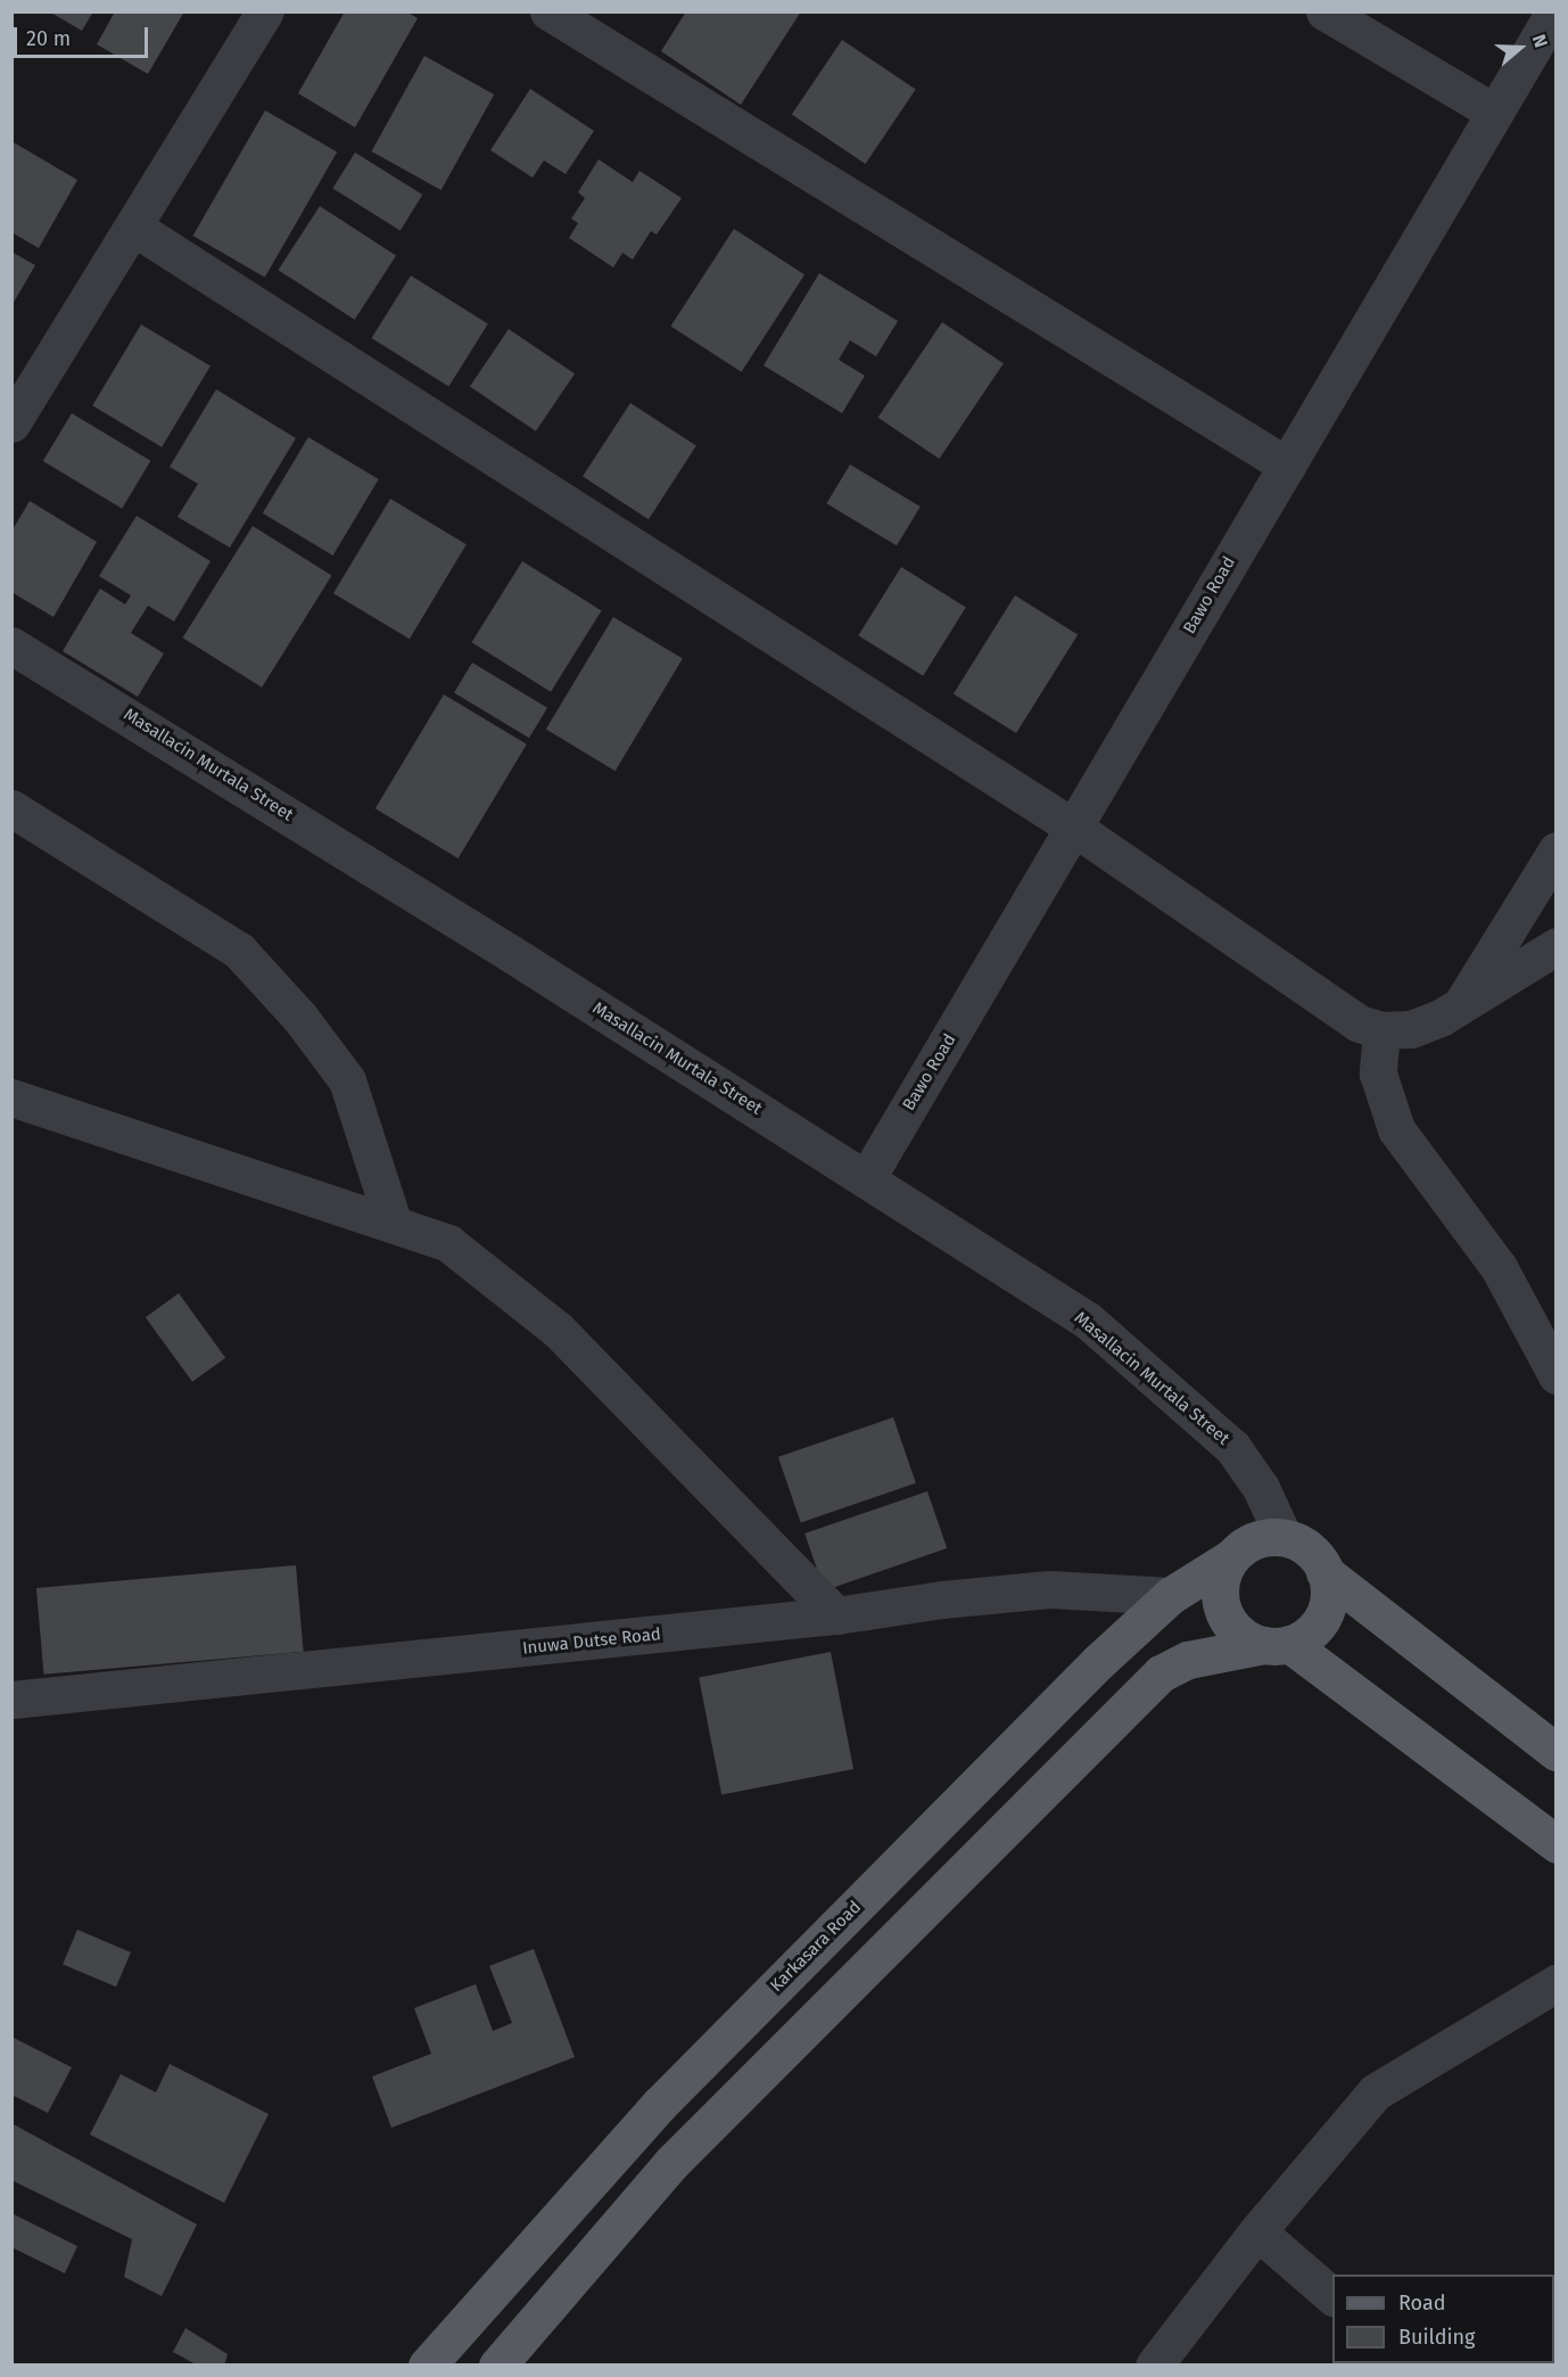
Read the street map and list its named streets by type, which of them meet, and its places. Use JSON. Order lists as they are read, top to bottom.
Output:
{
  "streets": {
    "main road": ["Karkasara Road"],
    "street": ["Bawo Road", "Masallacin Murtala Street", "Inuwa Dutse Road"]
  },
  "crossings": [
    ["Bawo Road", "Masallacin Murtala Street"],
    ["Masallacin Murtala Street", "Karkasara Road"],
    ["Inuwa Dutse Road", "Karkasara Road"]
  ],
  "legend": ["Road", "Building"],
  "scale_bar": "20 m",
  "north": "right"
}
